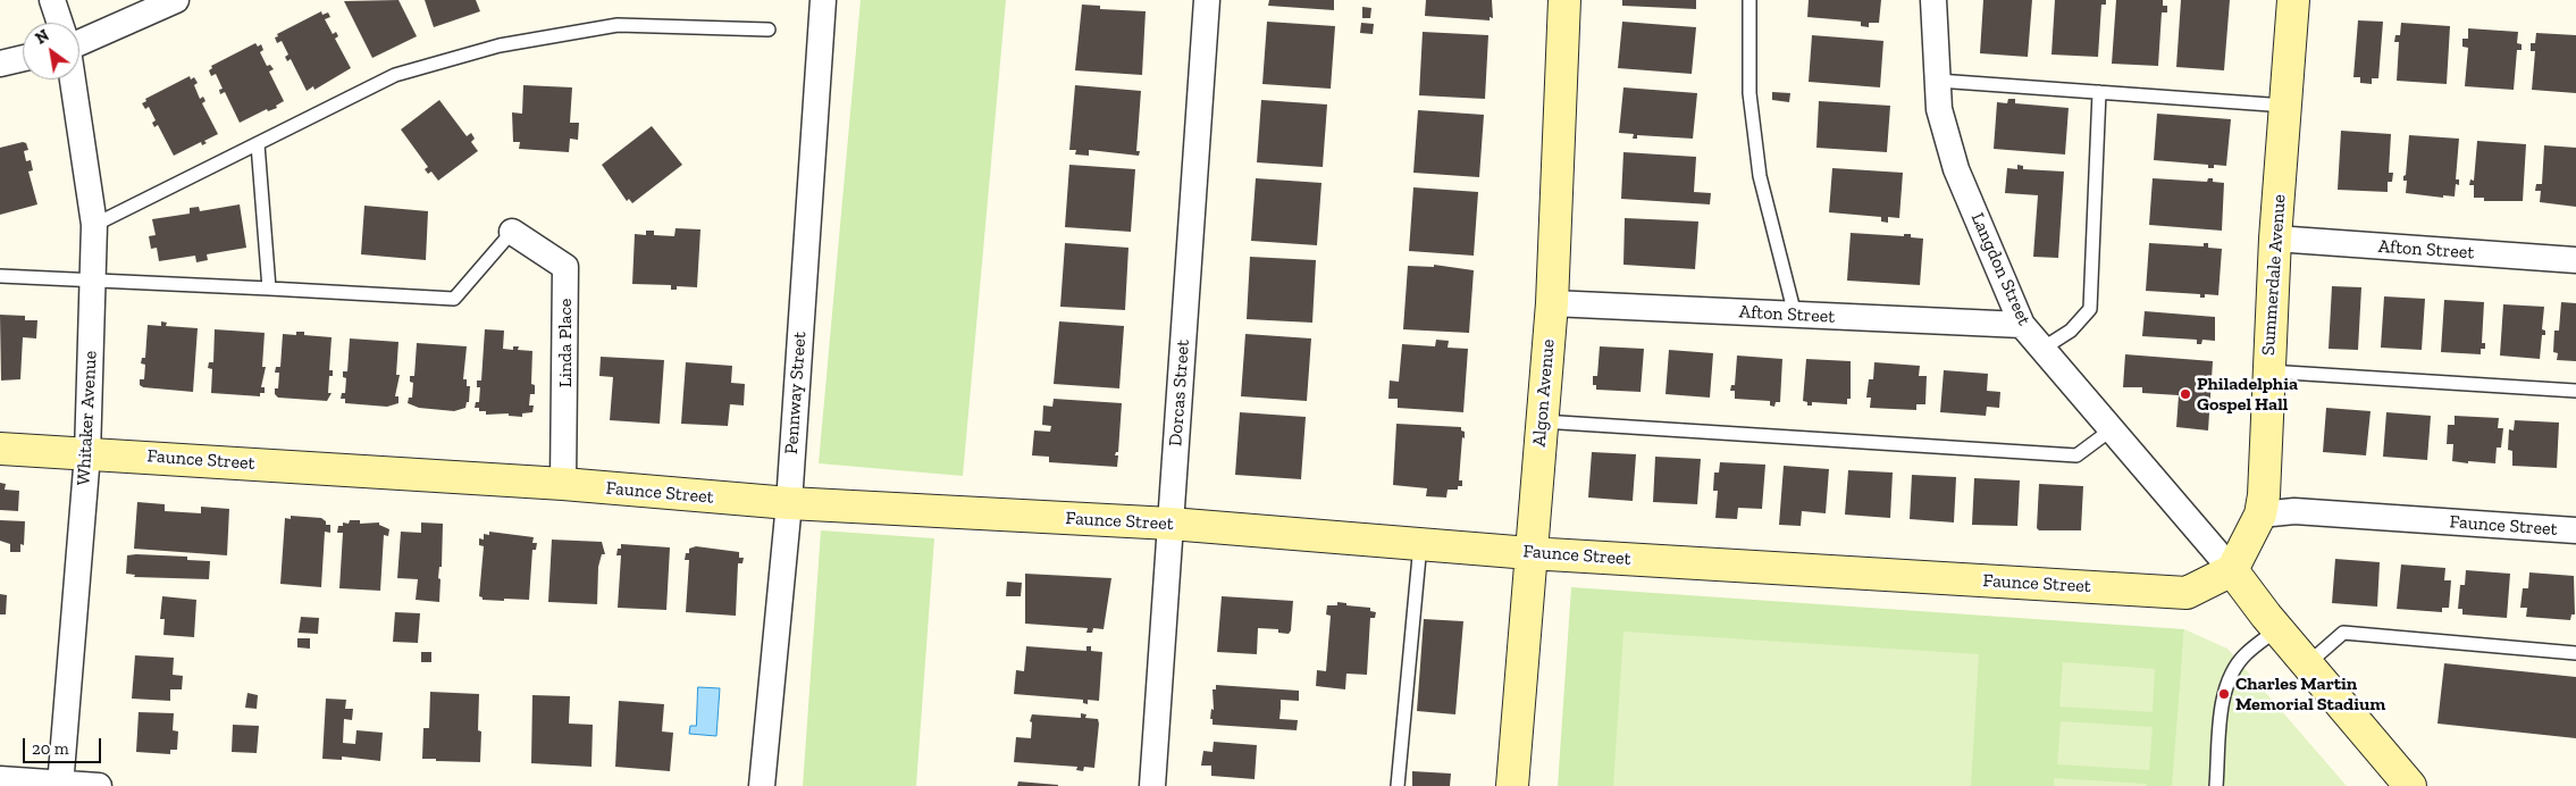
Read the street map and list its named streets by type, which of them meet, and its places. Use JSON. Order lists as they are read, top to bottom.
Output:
{
  "streets": {
    "street": [
      "Afton Street",
      "Langdon Street",
      "Summerdale Avenue",
      "Linda Place",
      "Pennway Street",
      "Dorcas Street",
      "Algon Avenue",
      "Whitaker Avenue",
      "Faunce Street"
    ]
  },
  "crossings": [
    ["Afton Street", "Langdon Street"],
    ["Afton Street", "Summerdale Avenue"],
    ["Afton Street", "Algon Avenue"],
    ["Langdon Street", "Summerdale Avenue"],
    ["Langdon Street", "Faunce Street"],
    ["Summerdale Avenue", "Faunce Street"],
    ["Linda Place", "Faunce Street"],
    ["Pennway Street", "Faunce Street"],
    ["Dorcas Street", "Faunce Street"],
    ["Algon Avenue", "Faunce Street"],
    ["Whitaker Avenue", "Faunce Street"]
  ],
  "places": ["Philadelphia Gospel Hall", "Charles Martin Memorial Stadium"],
  "scale_bar": "20 m",
  "north": "top left"
}
